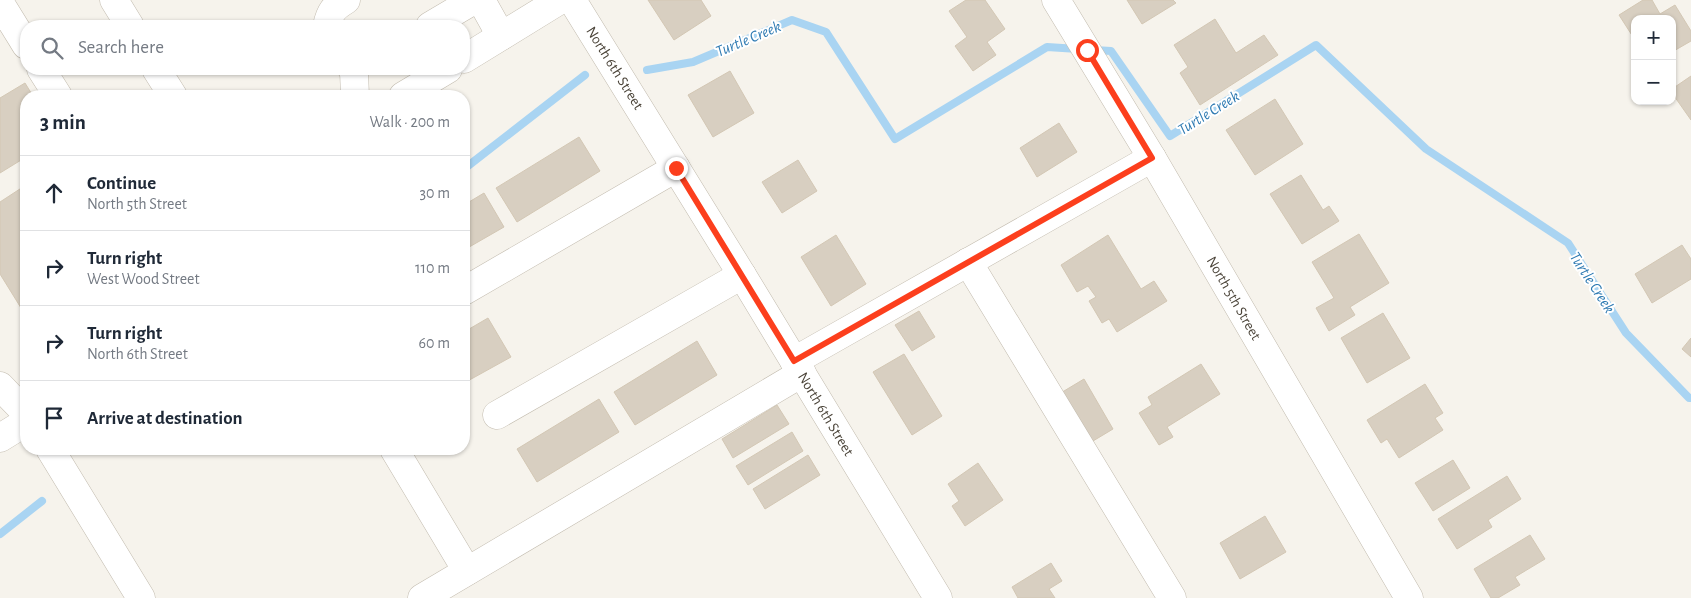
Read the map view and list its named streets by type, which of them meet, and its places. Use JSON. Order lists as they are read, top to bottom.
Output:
{
  "streets": {
    "street": ["North 6th Street", "North 5th Street"]
  },
  "water": ["Turtle Creek"],
  "page": {
    "map_buttons": ["+", "−"],
    "search": "Search here",
    "heading": ["3 min", "Walk · 200 m"],
    "list": [
      ["Continue", "North 5th Street", "30 m"],
      ["Turn right", "West Wood Street", "110 m"],
      ["Turn right", "North 6th Street", "60 m"],
      "Arrive at destination"
    ]
  }
}
